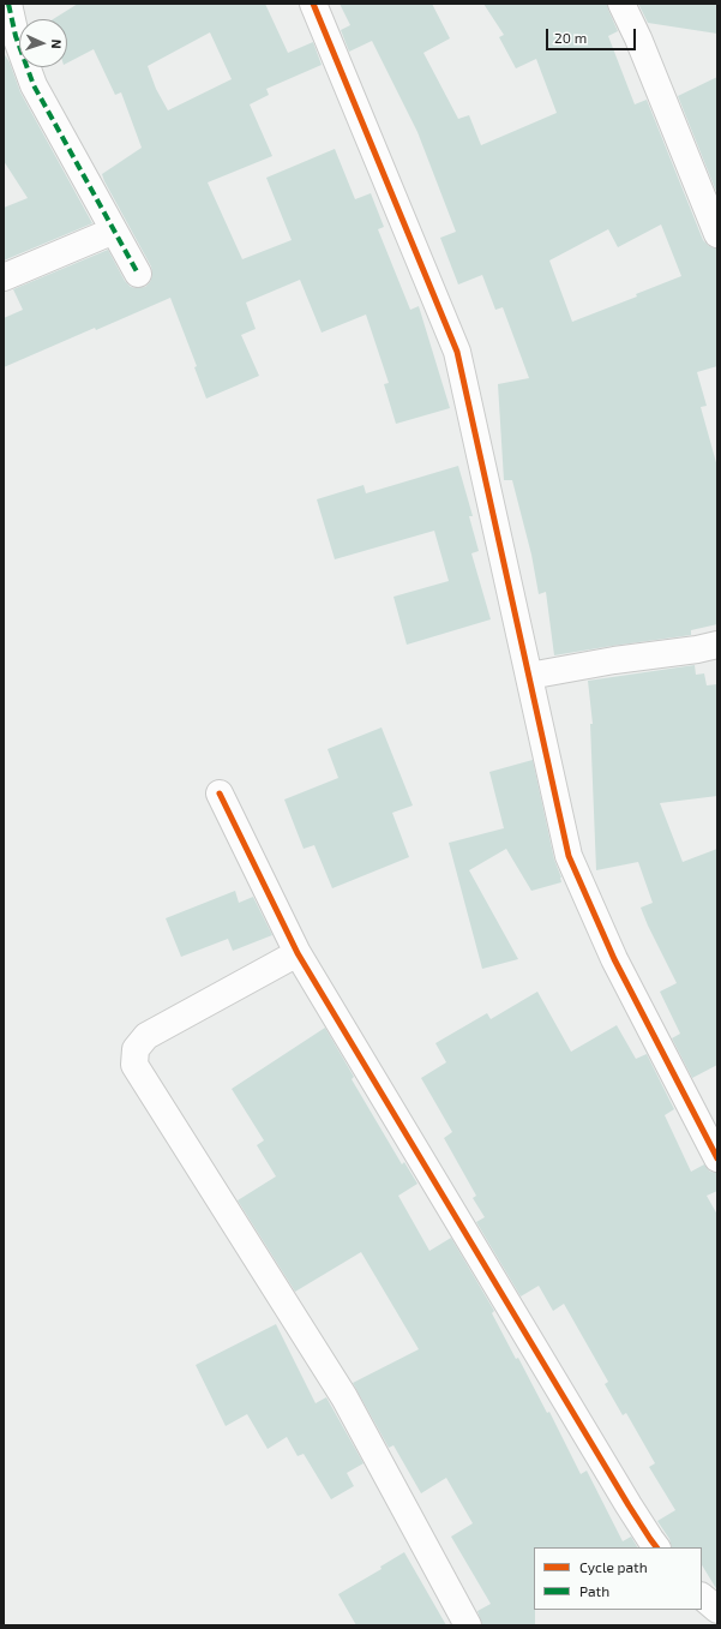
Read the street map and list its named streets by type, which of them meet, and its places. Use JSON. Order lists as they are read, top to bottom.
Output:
{
  "legend": ["Cycle path", "Path"],
  "scale_bar": "20 m",
  "north": "right"
}
